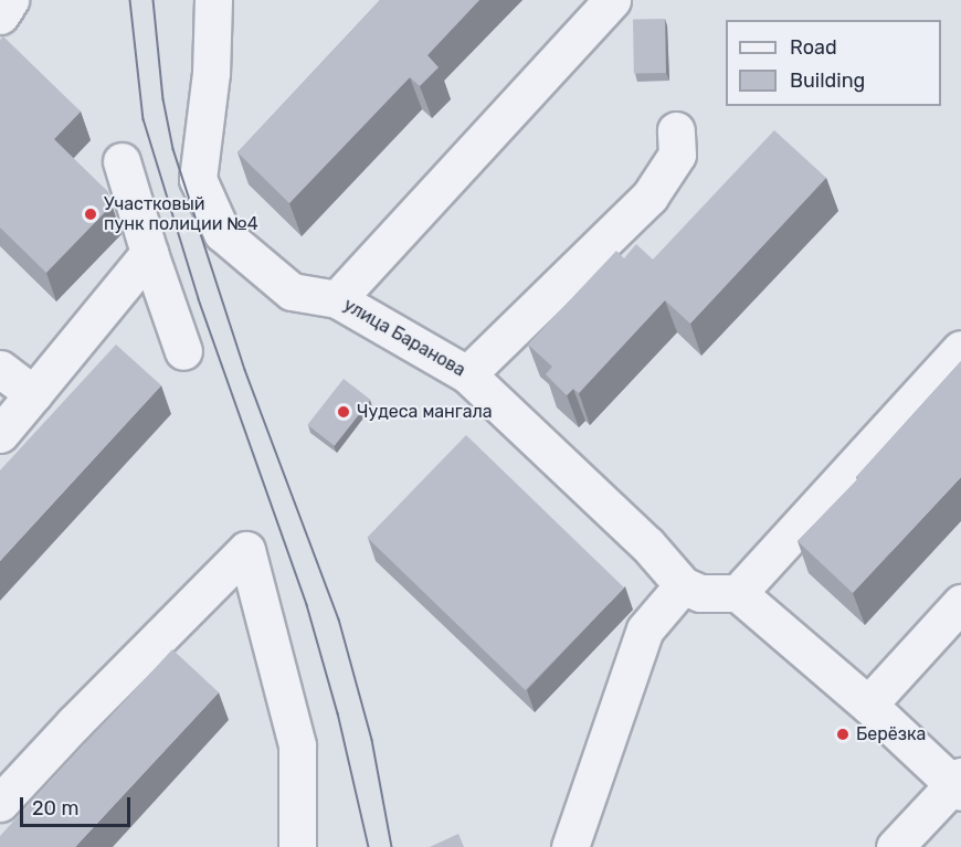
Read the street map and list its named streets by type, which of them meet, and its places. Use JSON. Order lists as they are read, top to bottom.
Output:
{
  "streets": {
    "street": ["улица Баранова"]
  },
  "places": ["Участковый пунк полиции №4", "Чудеса мангала", "Берёзка"],
  "legend": ["Road", "Building"],
  "scale_bar": "20 m"
}
